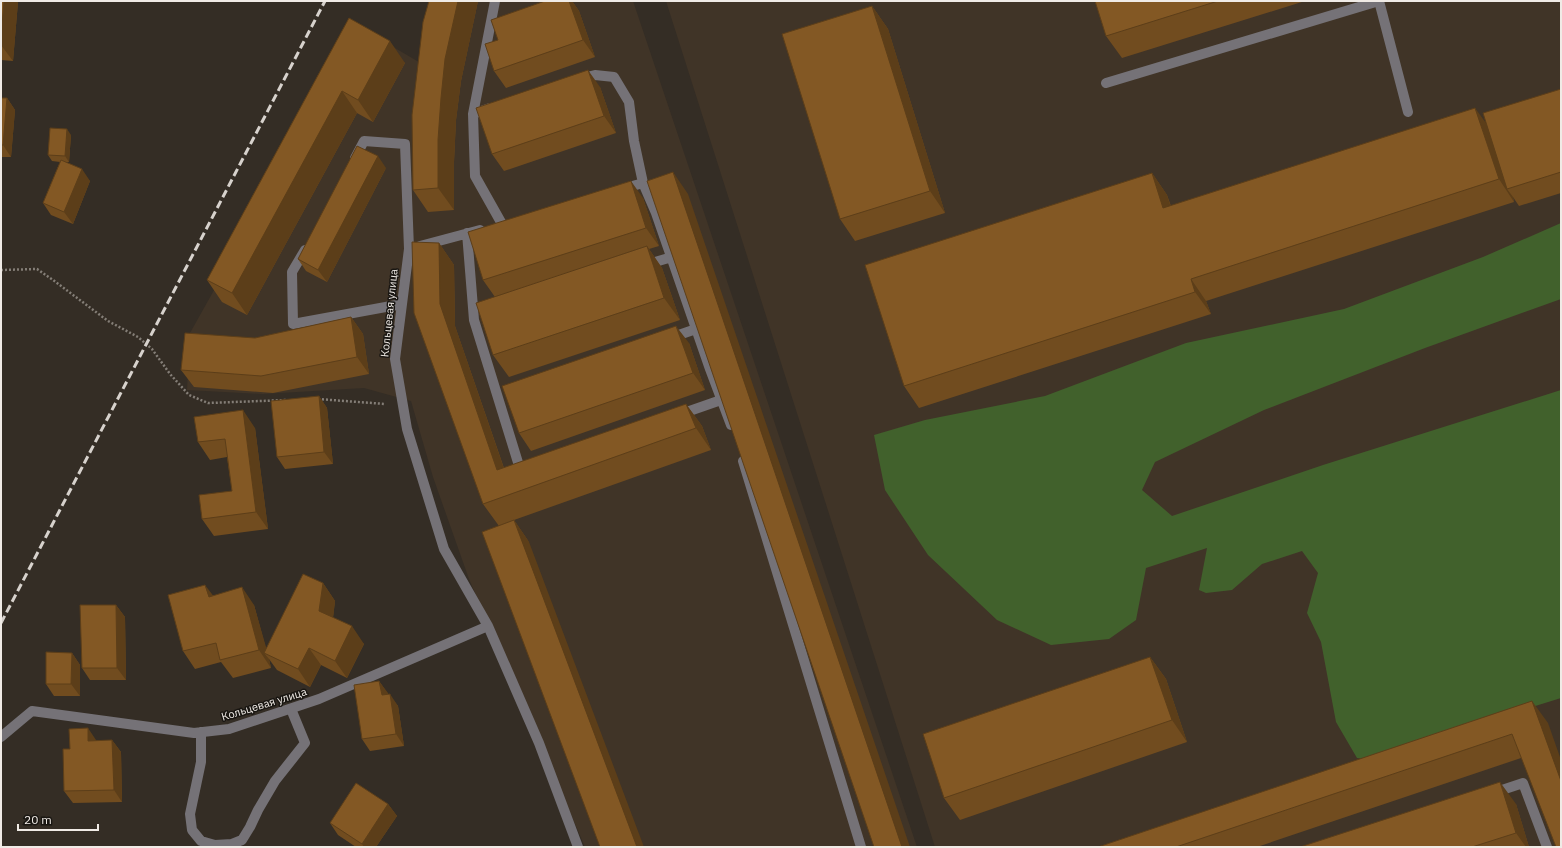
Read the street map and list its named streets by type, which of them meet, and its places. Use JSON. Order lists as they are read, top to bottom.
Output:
{
  "streets": {
    "street": ["Кольцевая улица"]
  },
  "scale_bar": "20 m"
}
